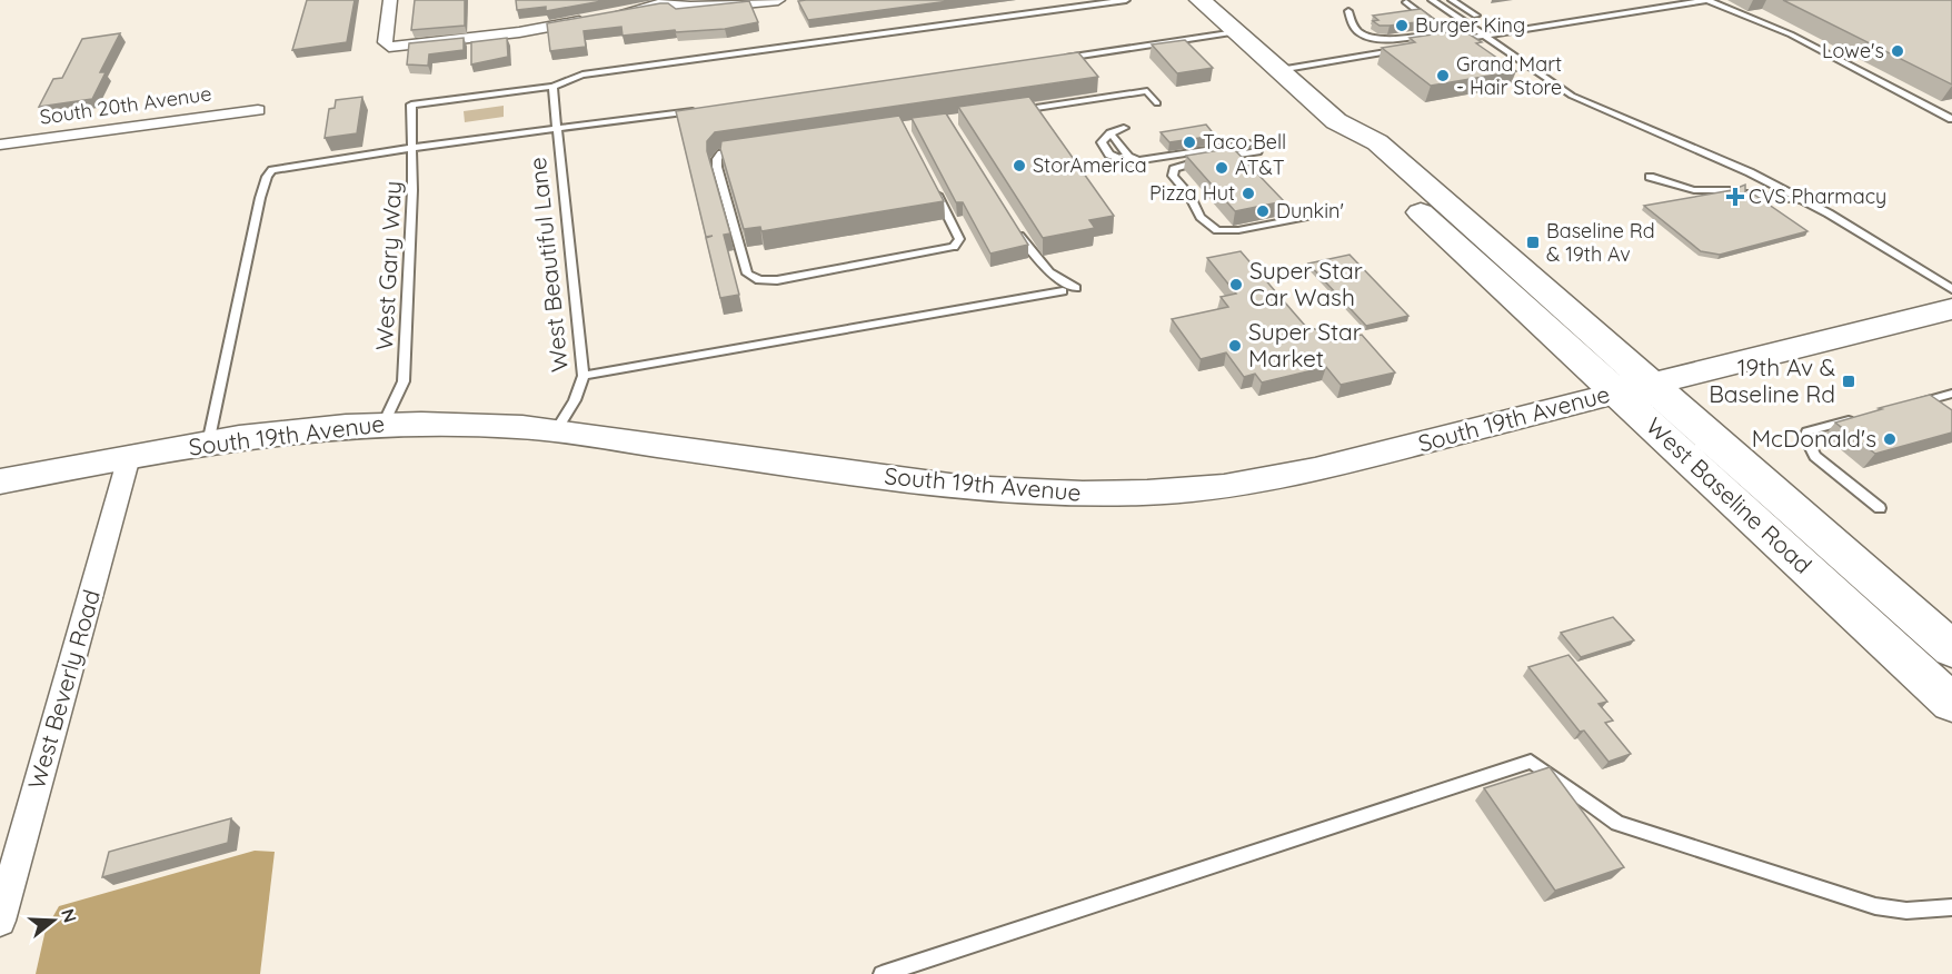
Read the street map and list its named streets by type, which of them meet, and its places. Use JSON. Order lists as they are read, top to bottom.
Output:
{
  "streets": {
    "main road": ["South 19th Avenue", "West Baseline Road"],
    "street": ["South 20th Avenue", "West Beverly Road"],
    "lane": ["West Beautiful Lane", "West Gary Way"]
  },
  "crossings": [
    ["West Beautiful Lane", "West Gary Way"],
    ["West Beautiful Lane", "South 19th Avenue"],
    ["West Gary Way", "South 19th Avenue"],
    ["South 19th Avenue", "West Baseline Road"],
    ["South 19th Avenue", "West Beverly Road"]
  ],
  "places": {
    "other": [
      "Burger King",
      "Lowe's",
      "Grand Mart - Hair Store",
      "Taco Bell",
      "StorAmerica",
      "AT&T",
      "Pizza Hut",
      "Dunkin'",
      "Super Star Car Wash",
      "Super Star Market",
      "McDonald's"
    ],
    "health": ["CVS Pharmacy"],
    "transit": ["Baseline Rd & 19th Av", "19th Av & Baseline Rd"]
  },
  "north": "right"
}
